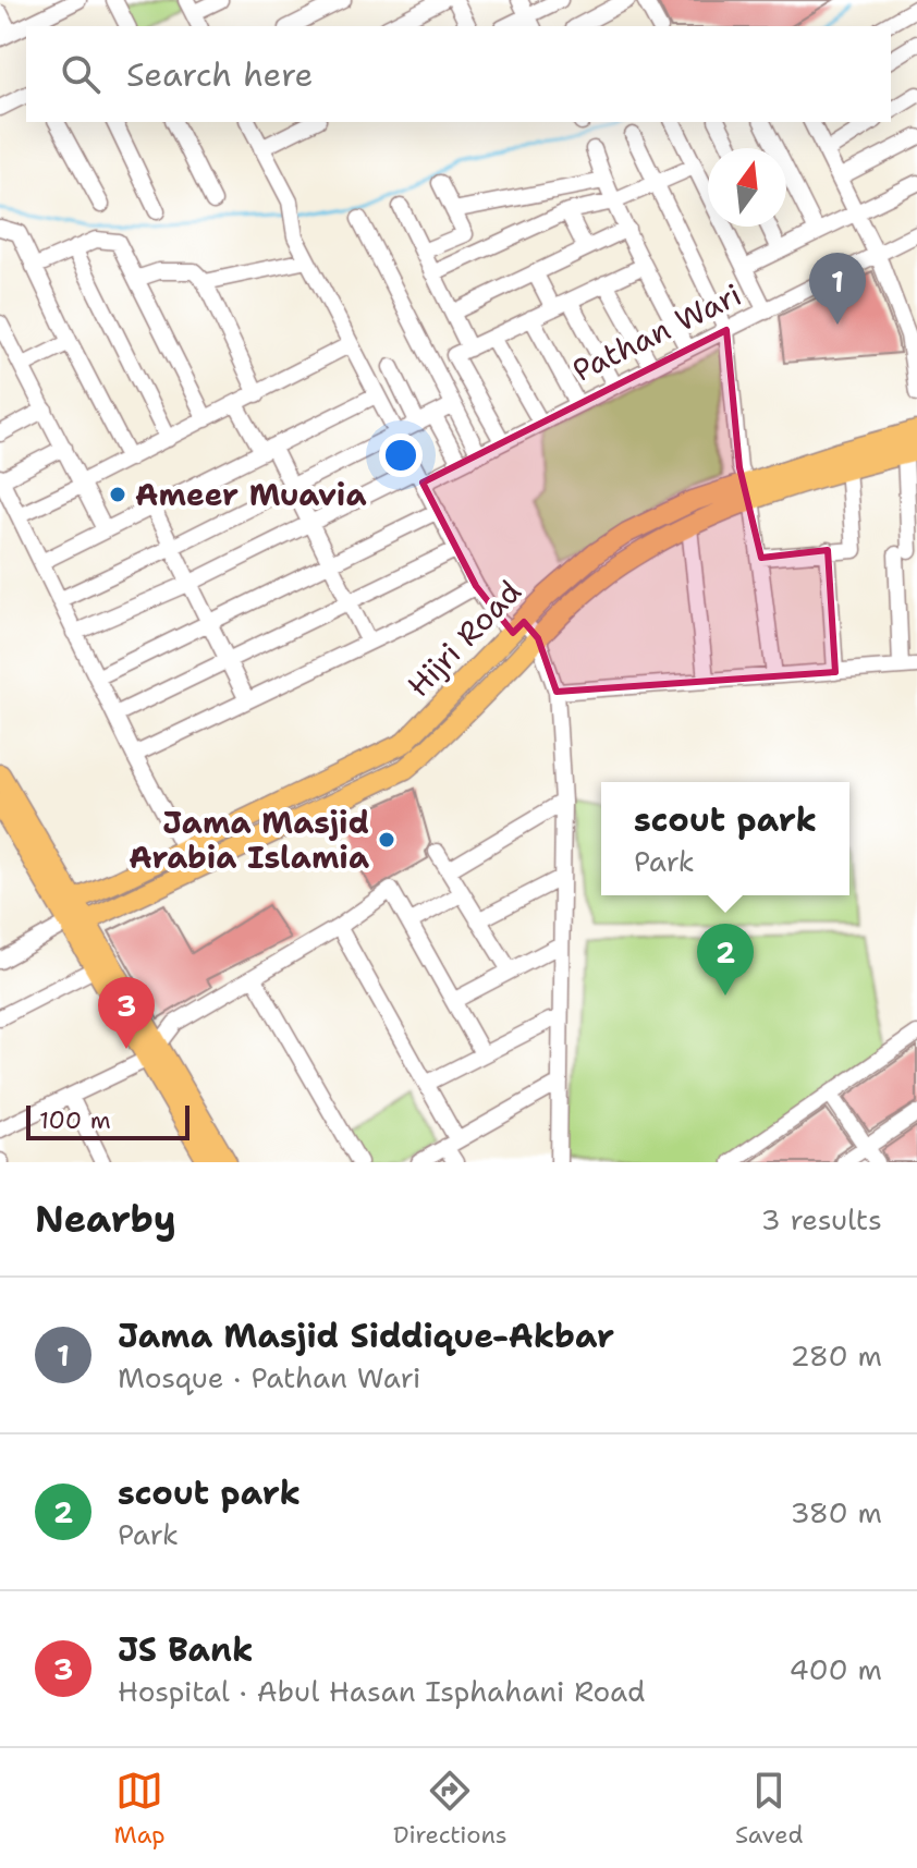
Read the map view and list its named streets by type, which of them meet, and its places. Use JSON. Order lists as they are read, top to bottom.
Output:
{
  "streets": {
    "main road": ["Hijri Road"],
    "street": ["Pathan Wari"]
  },
  "places": ["Ameer Muavia", "Jama Masjid Arabia Islamia"],
  "scale_bar": "100 m",
  "north": "top",
  "page": {
    "search": "Search here",
    "pins": ["1", "2", "3"],
    "popup": ["scout park", "Park"],
    "scale": "100 m",
    "heading": ["Nearby", "3 results"],
    "list": [
      {
        "mark": "1",
        "name": "Jama Masjid Siddique-Akbar",
        "note": "Mosque · Pathan Wari",
        "value": "280 m"
      },
      {
        "mark": "2",
        "name": "scout park",
        "note": "Park",
        "value": "380 m"
      },
      {
        "mark": "3",
        "name": "JS Bank",
        "note": "Hospital · Abul Hasan Isphahani Road",
        "value": "400 m"
      }
    ],
    "nav": ["Map", "Directions", "Saved"]
  }
}
